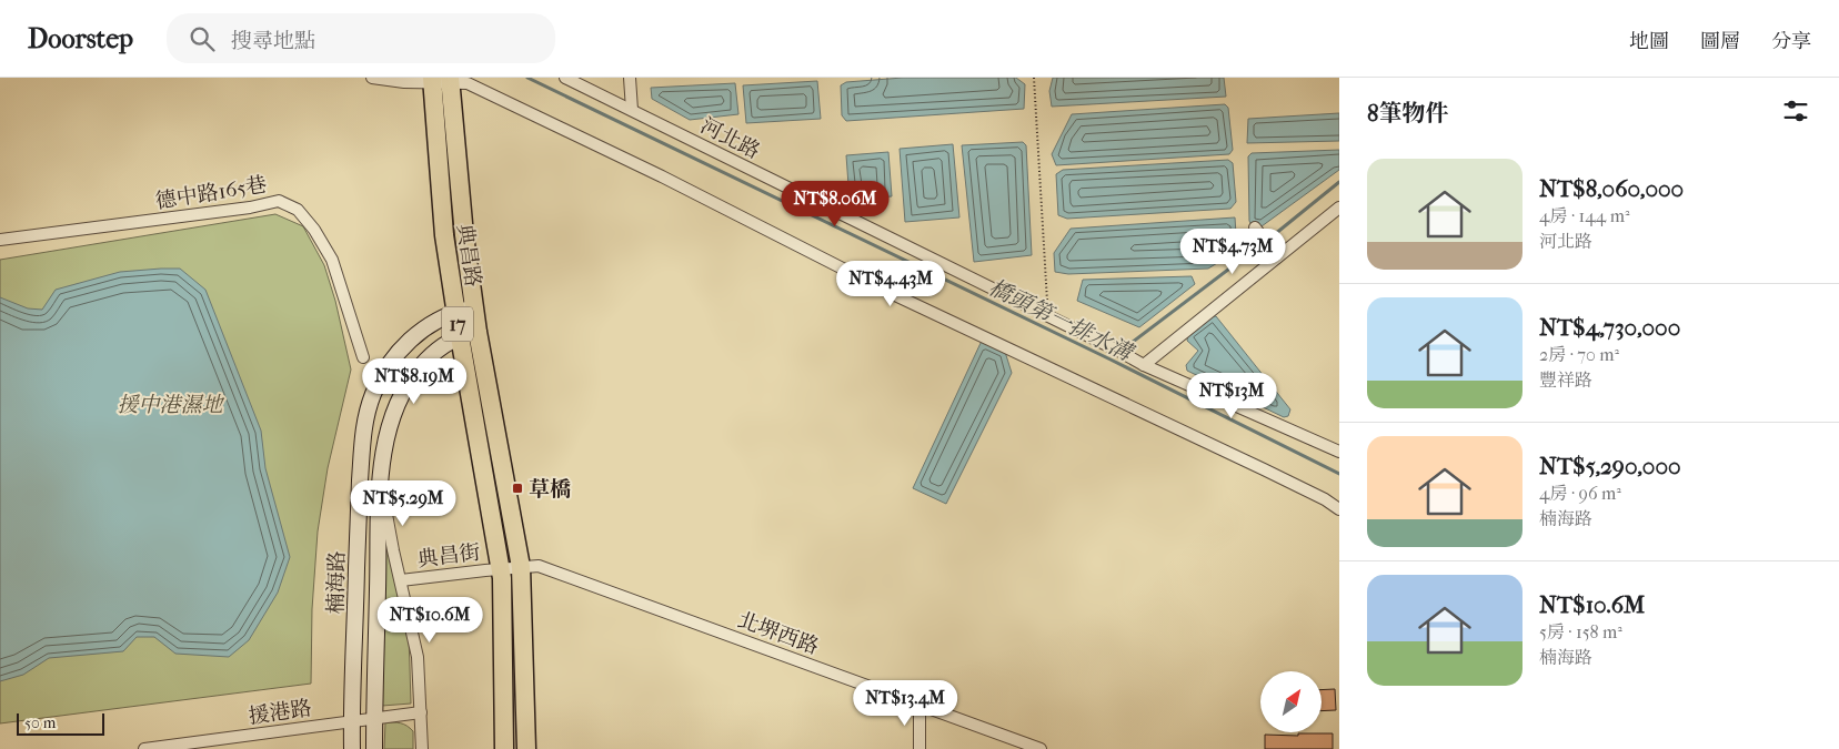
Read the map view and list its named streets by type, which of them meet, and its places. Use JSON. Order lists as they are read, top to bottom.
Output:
{
  "streets": {
    "main road": ["典昌路", "17"],
    "street": [
      "河北路",
      "德中路165巷",
      "典昌街",
      "楠海路",
      "北堺西路",
      "援港路"
    ]
  },
  "crossings": [
    ["典昌路", "17"],
    ["典昌路", "典昌街"],
    ["典昌路", "楠海路"],
    ["典昌路", "北堺西路"],
    ["17", "典昌街"],
    ["17", "北堺西路"],
    ["典昌街", "楠海路"],
    ["典昌街", "北堺西路"],
    ["楠海路", "援港路"]
  ],
  "water": ["橋頭第一排水溝"],
  "parks": ["援中港濕地"],
  "places": {
    "transit": ["草橋"]
  },
  "scale_bar": "50 m",
  "north": "top right",
  "page": {
    "header": "Doorstep",
    "search": "搜尋地點",
    "nav": ["地圖", "圖層", "分享"],
    "heading": "8筆物件",
    "list": [
      {
        "name": "NT$8,060,000",
        "note": "4房 · 144 m² · 河北路"
      },
      {
        "name": "NT$4,730,000",
        "note": "2房 · 70 m² · 豐祥路"
      },
      {
        "name": "NT$5,290,000",
        "note": "4房 · 96 m² · 楠海路"
      },
      {
        "name": "NT$10.6M",
        "note": "5房 · 158 m² · 楠海路"
      }
    ],
    "price": [
      "NT$8.06M",
      "NT$4.73M",
      "NT$4.43M",
      "NT$8.19M",
      "NT$13M",
      "NT$5.29M",
      "NT$10.6M",
      "NT$13.4M"
    ],
    "scale": "50 m"
  }
}
